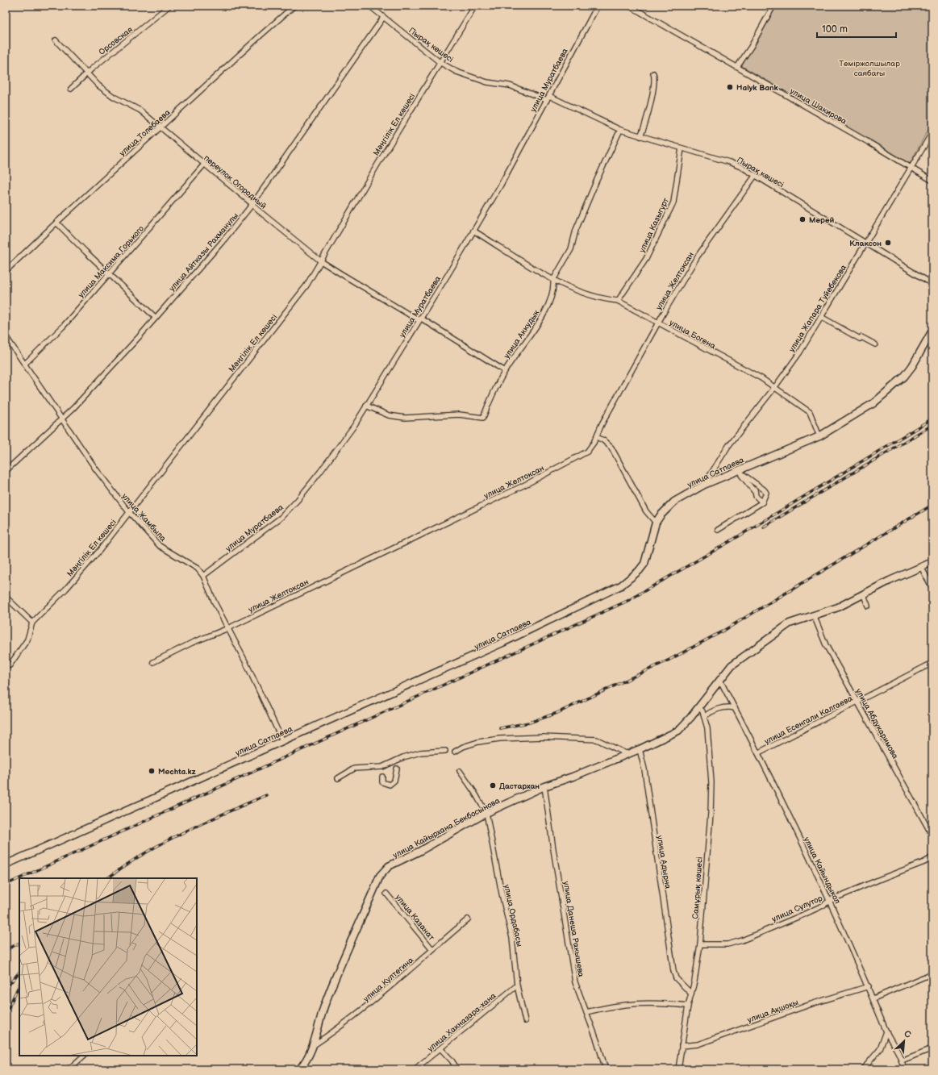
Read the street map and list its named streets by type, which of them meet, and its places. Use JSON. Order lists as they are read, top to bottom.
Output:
{
  "streets": {
    "street": [
      "Орсовская",
      "Пырақ көшесі",
      "улица Муратбаева",
      "улица Шакирова",
      "Мәңгілік Ел көшесі",
      "улица Толебаева",
      "переулок Огородный",
      "улица Казыгурт",
      "улица Айтказы Рахманулы",
      "улица Максима Горького",
      "улица Желтоксан",
      "улица Жапара Туйебекова",
      "улица Аккудык",
      "улица Богена",
      "улица Сатпаева",
      "улица Жамбыла",
      "улица Есенгали Калгаева",
      "улица Абдукаримова",
      "улица Кайырхана Бекбосынова",
      "улица Адырна",
      "улица Кайындыкол",
      "Самұрық көшесі",
      "улица Сулутор",
      "улица Ордабасы",
      "улица Казанат",
      "улица Данеша Ракышева",
      "улица Култегина",
      "улица Ақшоқы",
      "улица Хакназара-хана"
    ]
  },
  "crossings": [
    ["Орсовская", "переулок Огородный"],
    ["Пырақ көшесі", "улица Муратбаева"],
    ["Пырақ көшесі", "Мәңгілік Ел көшесі"],
    ["Пырақ көшесі", "улица Казыгурт"],
    ["Пырақ көшесі", "улица Айтказы Рахманулы"],
    ["Пырақ көшесі", "улица Желтоксан"],
    ["Пырақ көшесі", "улица Жапара Туйебекова"],
    ["Пырақ көшесі", "улица Аккудык"],
    ["улица Муратбаева", "переулок Огородный"],
    ["улица Муратбаева", "улица Аккудык"],
    ["улица Муратбаева", "улица Богена"],
    ["улица Муратбаева", "улица Жамбыла"],
    ["улица Шакирова", "улица Жапара Туйебекова"],
    ["Мәңгілік Ел көшесі", "переулок Огородный"],
    ["Мәңгілік Ел көшесі", "улица Жамбыла"],
    ["улица Толебаева", "переулок Огородный"],
    ["переулок Огородный", "улица Айтказы Рахманулы"],
    ["переулок Огородный", "улица Максима Горького"],
    ["переулок Огородный", "улица Аккудык"],
    ["улица Казыгурт", "улица Богена"],
    ["улица Айтказы Рахманулы", "улица Жамбыла"],
    ["улица Максима Горького", "улица Жамбыла"],
    ["улица Желтоксан", "улица Богена"],
    ["улица Желтоксан", "улица Жамбыла"],
    ["улица Жапара Туйебекова", "улица Богена"],
    ["улица Жапара Туйебекова", "улица Сатпаева"],
    ["улица Аккудык", "улица Богена"],
    ["улица Богена", "улица Сатпаева"],
    ["улица Сатпаева", "улица Жамбыла"],
    ["улица Есенгали Калгаева", "улица Абдукаримова"],
    ["улица Есенгали Калгаева", "улица Кайындыкол"],
    ["улица Абдукаримова", "улица Кайырхана Бекбосынова"],
    ["улица Кайырхана Бекбосынова", "улица Адырна"],
    ["улица Кайырхана Бекбосынова", "улица Кайындыкол"],
    ["улица Кайырхана Бекбосынова", "Самұрық көшесі"],
    ["улица Кайырхана Бекбосынова", "улица Ордабасы"],
    ["улица Кайырхана Бекбосынова", "улица Данеша Ракышева"],
    ["улица Кайырхана Бекбосынова", "улица Култегина"],
    ["улица Адырна", "Самұрық көшесі"],
    ["улица Кайындыкол", "улица Сулутор"],
    ["улица Кайындыкол", "улица Ақшоқы"],
    ["Самұрық көшесі", "улица Сулутор"],
    ["Самұрық көшесі", "улица Ақшоқы"],
    ["улица Ордабасы", "улица Хакназара-хана"],
    ["улица Казанат", "улица Култегина"]
  ],
  "parks": ["Теміржолшылар саябағы"],
  "places": [
    "Halyk Bank",
    "Мерей",
    "Клаксон",
    "Mechta.kz",
    "Дастархан"
  ],
  "scale_bar": "100 m",
  "north": "top right"
}
